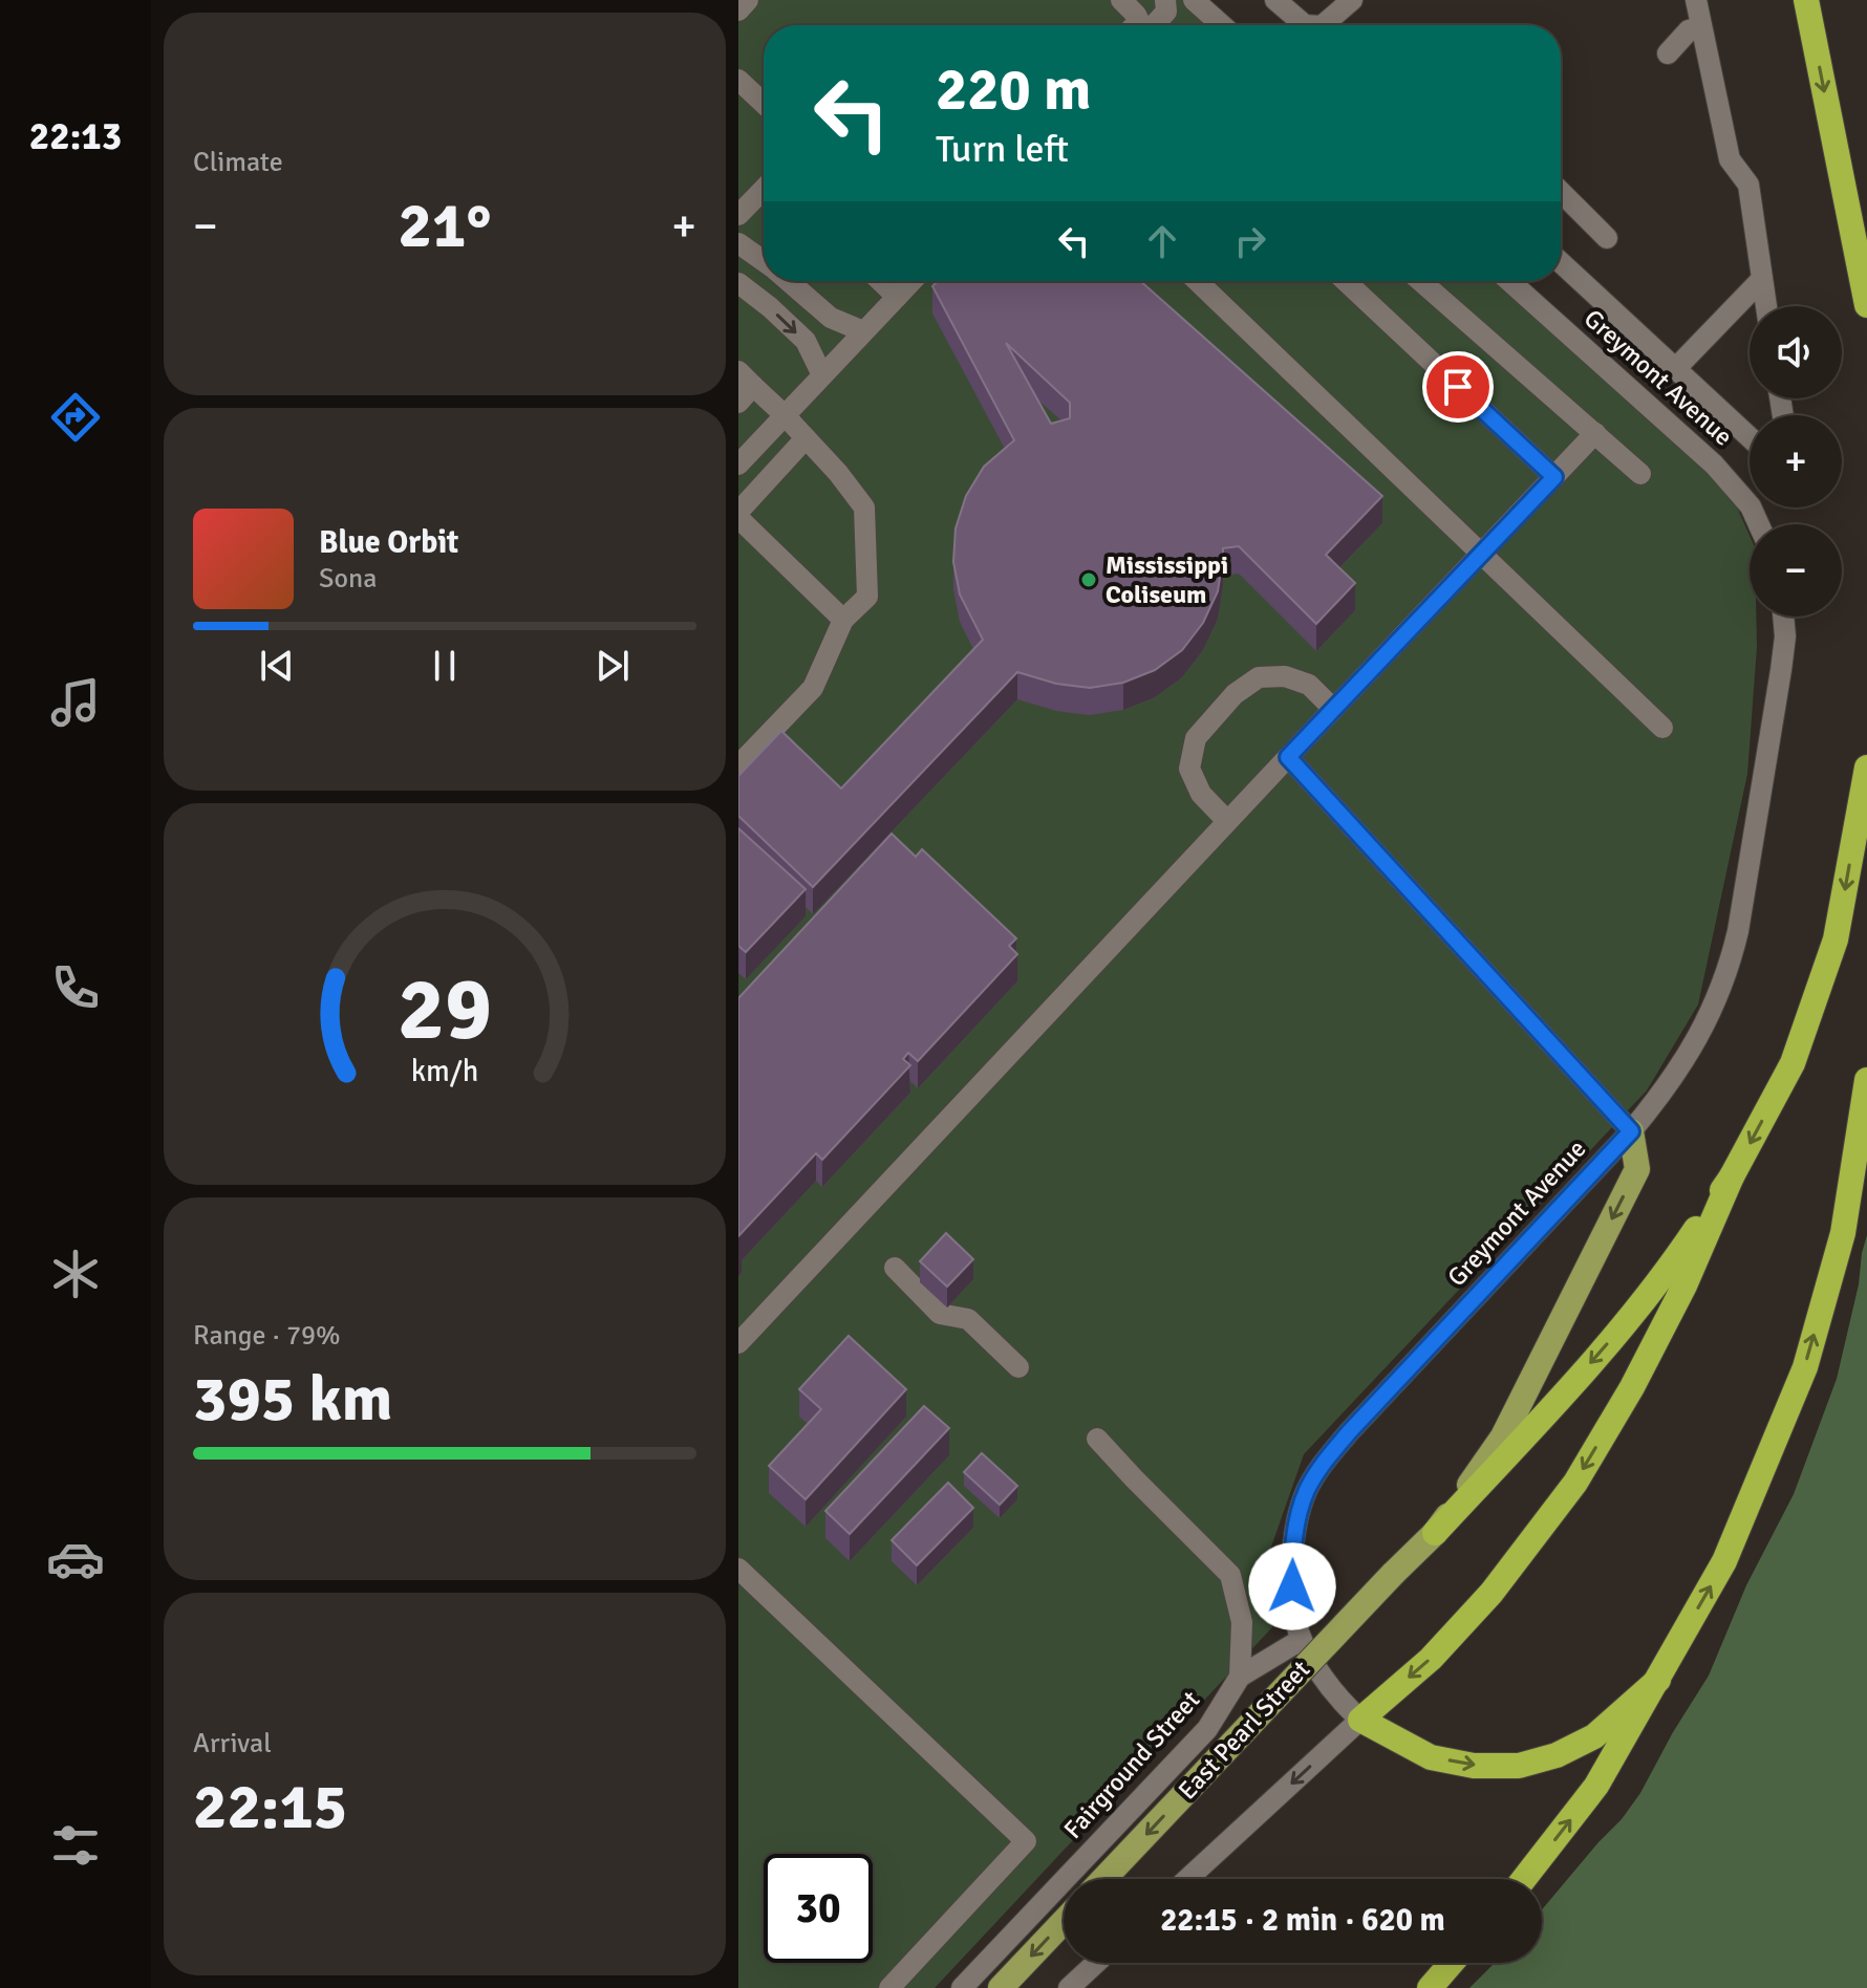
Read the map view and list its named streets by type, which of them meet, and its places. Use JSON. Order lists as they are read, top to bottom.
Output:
{
  "streets": {
    "main road": ["East Pearl Street"],
    "street": ["Greymont Avenue", "Fairground Street"]
  },
  "crossings": [
    ["Greymont Avenue", "East Pearl Street"]
  ],
  "one_way": ["East Pearl Street"],
  "places": ["Mississippi Coliseum"],
  "page": {
    "tabs": "22:13",
    "tile": [
      "Climate",
      ["Range · 79%", "395 km"],
      ["Arrival", "22:15"]
    ],
    "turn": ["220 m", "Turn left"],
    "heat": ["−", "21°", "+"],
    "map_buttons": ["+", "−"],
    "song": ["Blue Orbit", "Sona"],
    "limit": "30",
    "trip": "22:15 · 2 min · 620 m",
    "gauge": ["29", "km/h"]
  }
}
